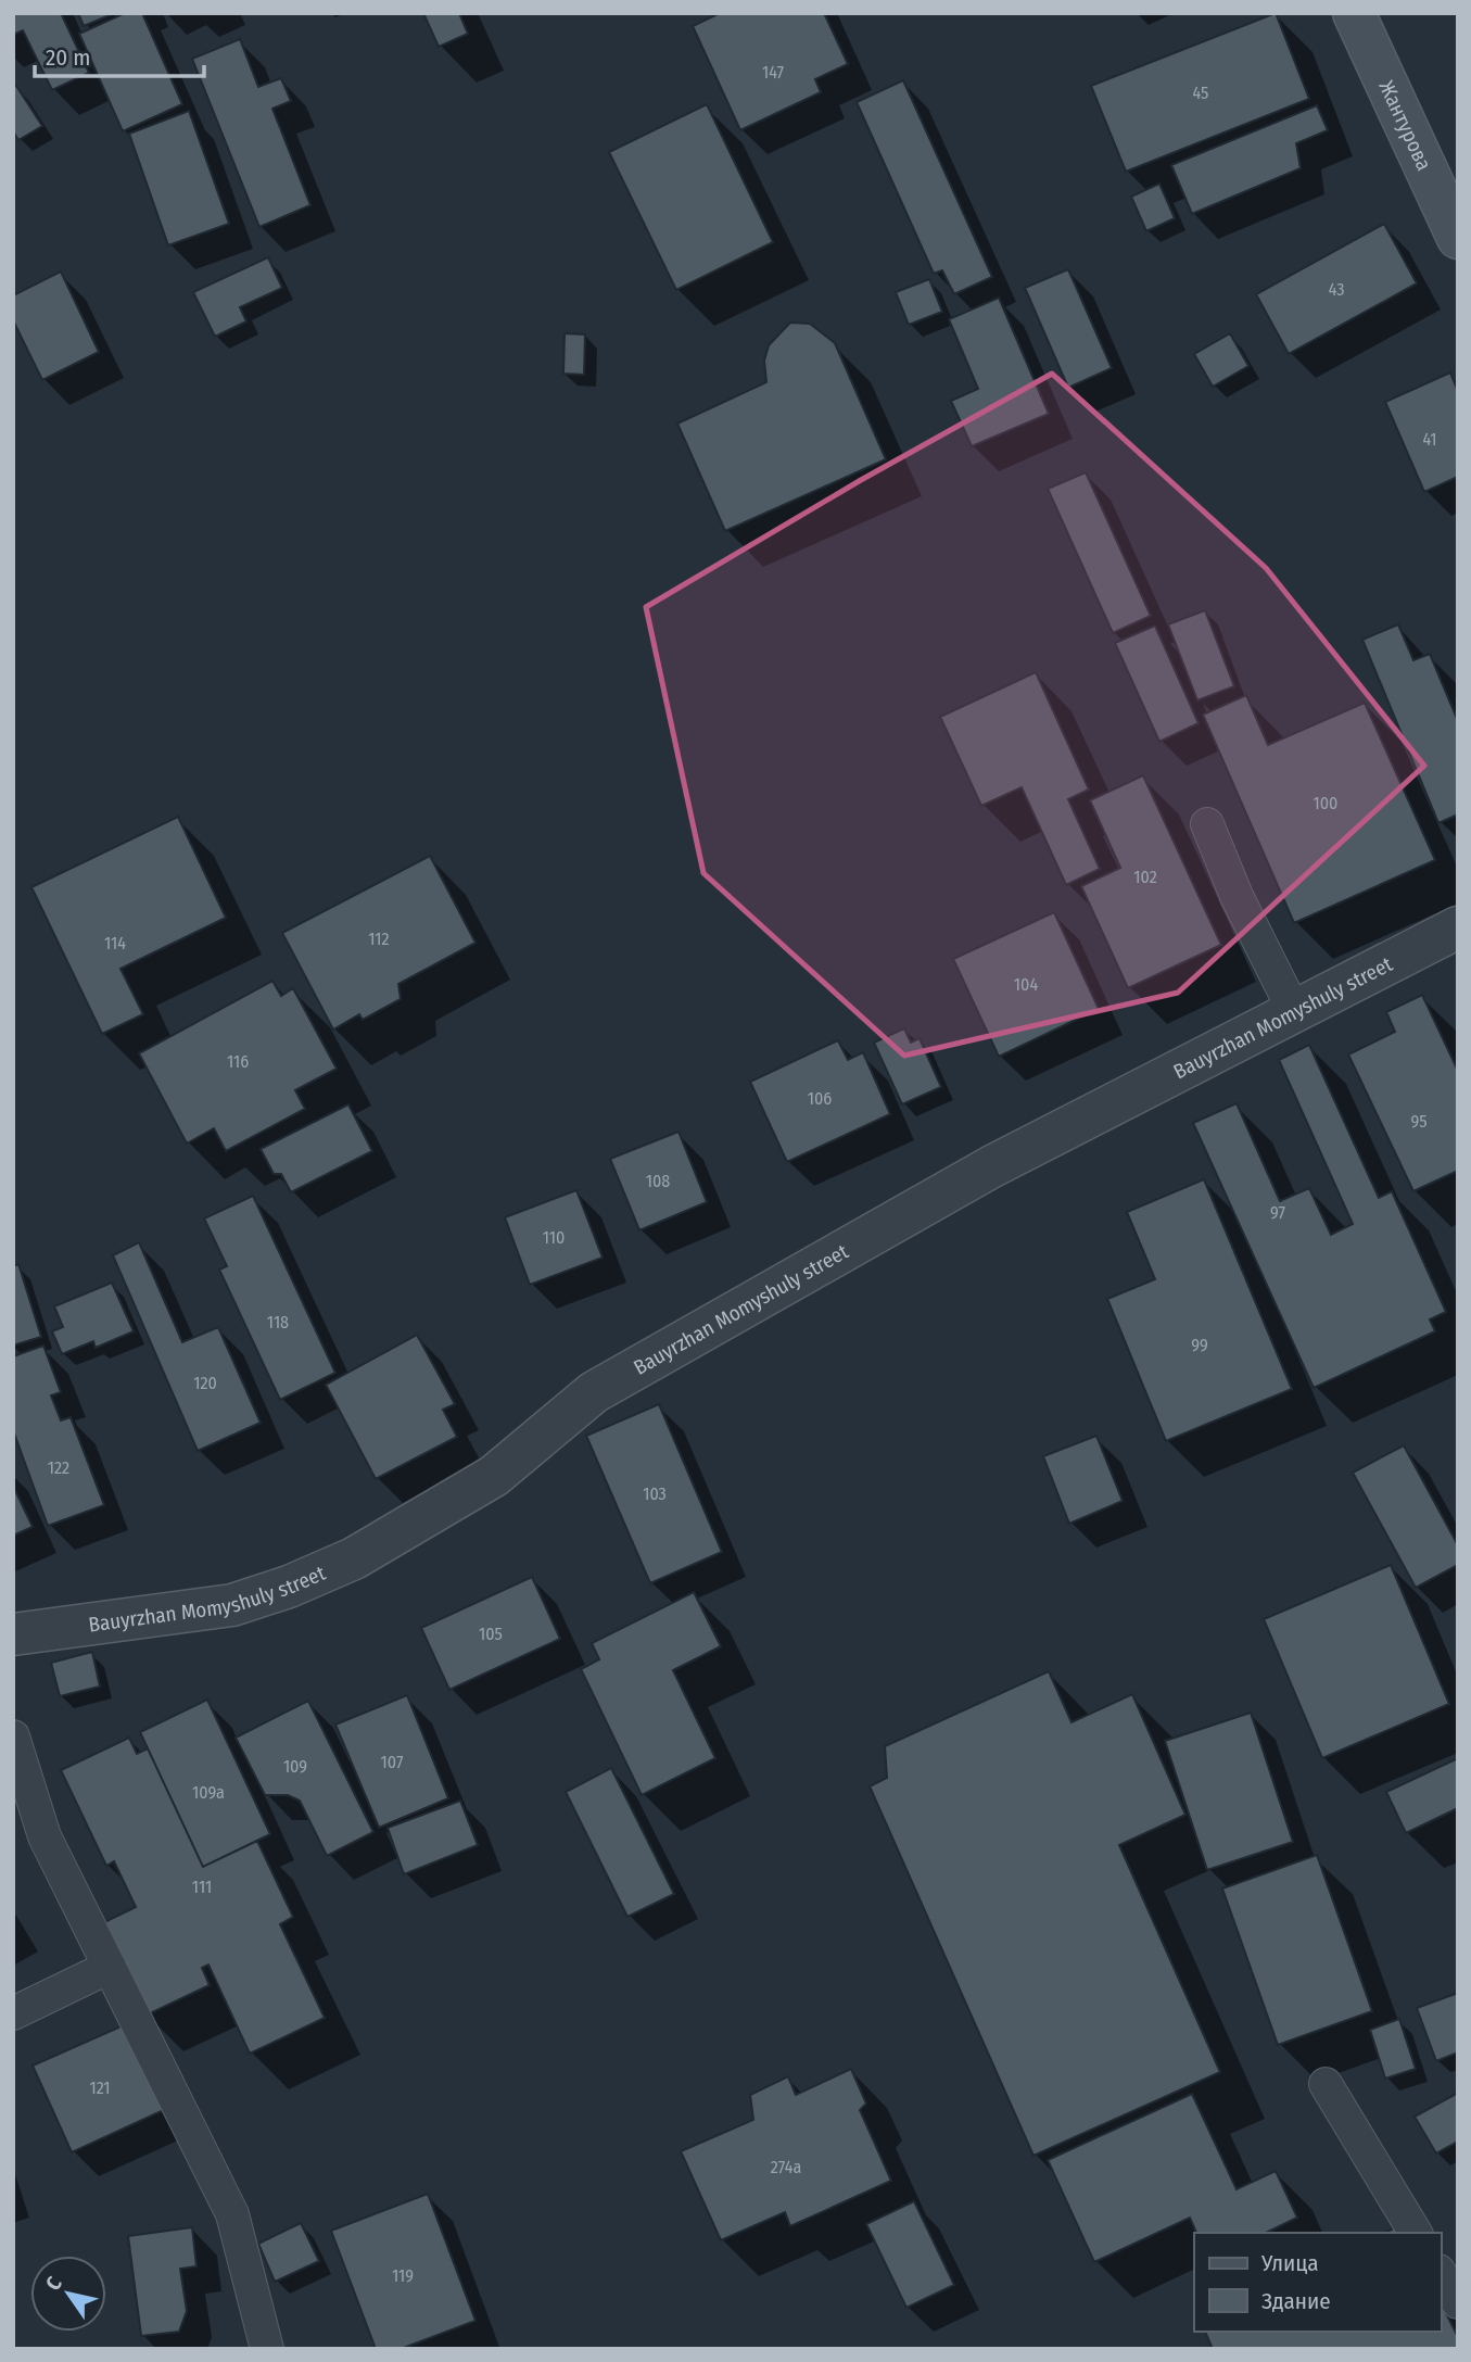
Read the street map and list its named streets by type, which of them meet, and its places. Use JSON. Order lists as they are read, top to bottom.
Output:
{
  "streets": {
    "street": ["Жантурова", "Bauyrzhan Momyshuly street"]
  },
  "house_numbers": [
    "147",
    "45",
    "43",
    "41",
    "100",
    "102",
    "112",
    "114",
    "104",
    "116",
    "106",
    "95",
    "108",
    "97",
    "110",
    "118",
    "99",
    "120",
    "122",
    "103",
    "105",
    "107",
    "109",
    "109а",
    "111",
    "121",
    "274а",
    "119"
  ],
  "legend": ["Улица", "Здание"],
  "scale_bar": "20 m",
  "north": "top left"
}
